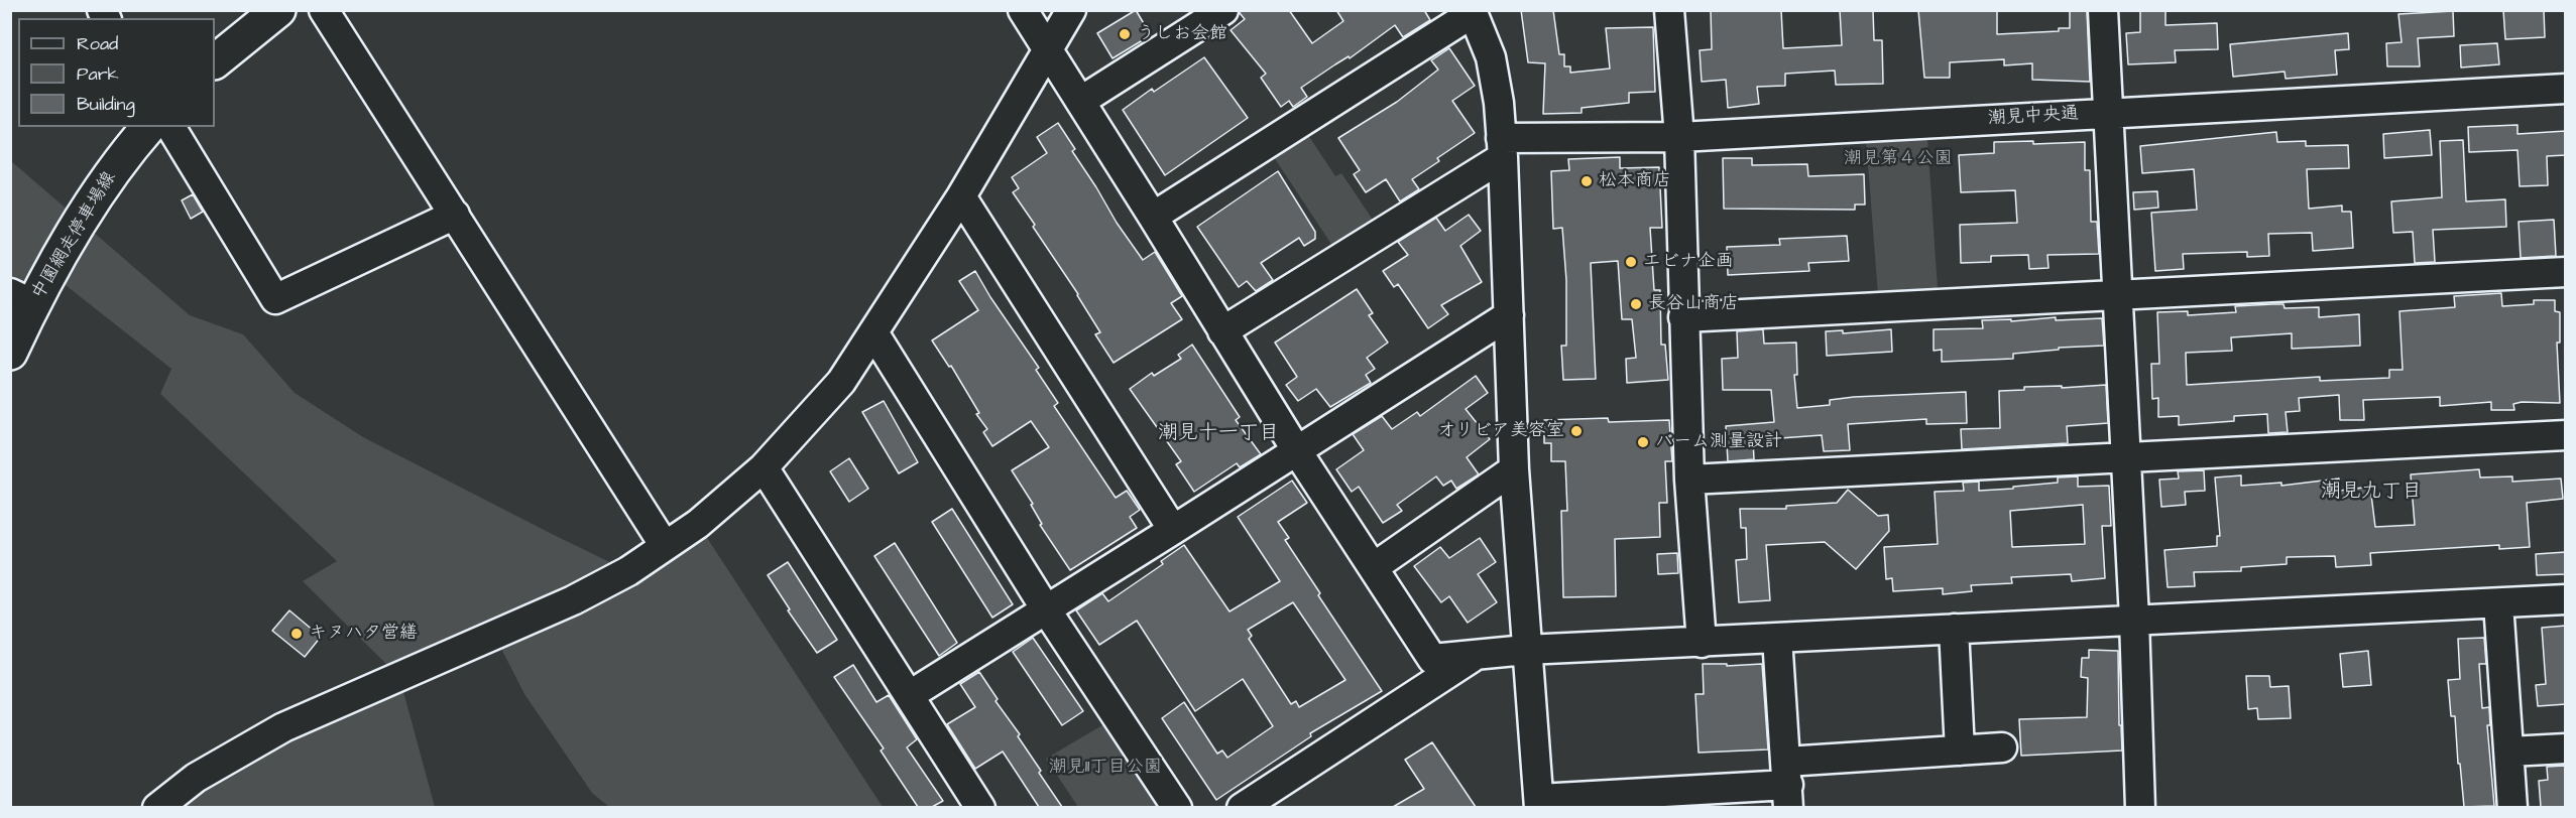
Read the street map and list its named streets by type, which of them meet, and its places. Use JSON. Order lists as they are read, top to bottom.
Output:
{
  "streets": {
    "main road": ["中園網走停車場線"],
    "street": ["潮見中央通"]
  },
  "districts": ["潮見十一丁目", "潮見九丁目"],
  "parks": ["潮見第４公園", "潮見11丁目公園"],
  "places": [
    "うしお会館",
    "松本商店",
    "エビナ企画",
    "長谷山商店",
    "オリビア美容室",
    "バーム測量設計",
    "キヌハタ営繕"
  ],
  "legend": ["Road", "Park", "Building"]
}
